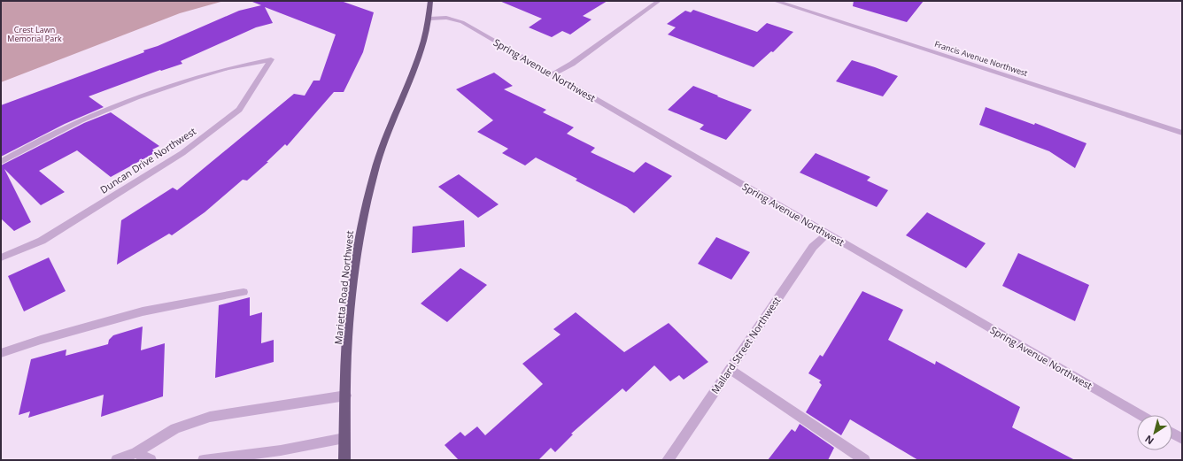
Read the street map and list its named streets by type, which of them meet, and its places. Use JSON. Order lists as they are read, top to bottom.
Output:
{
  "streets": {
    "main road": ["Marietta Road Northwest"],
    "street": [
      "Francis Avenue Northwest",
      "Spring Avenue Northwest",
      "Duncan Drive Northwest",
      "Mallard Street Northwest"
    ]
  },
  "crossings": [
    ["Spring Avenue Northwest", "Marietta Road Northwest"],
    ["Spring Avenue Northwest", "Mallard Street Northwest"]
  ],
  "parks": ["Crest Lawn Memorial Park"],
  "north": "bottom left"
}
